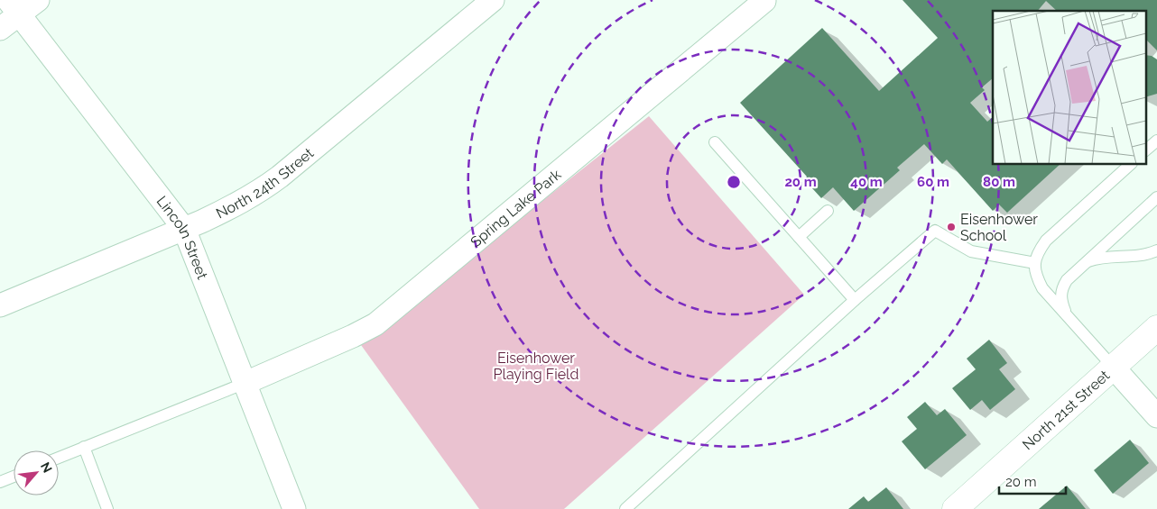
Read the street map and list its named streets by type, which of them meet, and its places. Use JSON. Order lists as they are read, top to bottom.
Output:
{
  "streets": {
    "main road": ["North 21st Street"],
    "street": ["North 24th Street", "Spring Lake Park", "Lincoln Street"]
  },
  "crossings": [
    ["North 24th Street", "Lincoln Street"],
    ["Spring Lake Park", "Lincoln Street"]
  ],
  "parks": ["Eisenhower Playing Field"],
  "places": ["Eisenhower School"],
  "scale_bar": "20 m",
  "north": "top right",
  "rings": [
    "20 m",
    "40 m",
    "60 m",
    "80 m"
  ]
}
